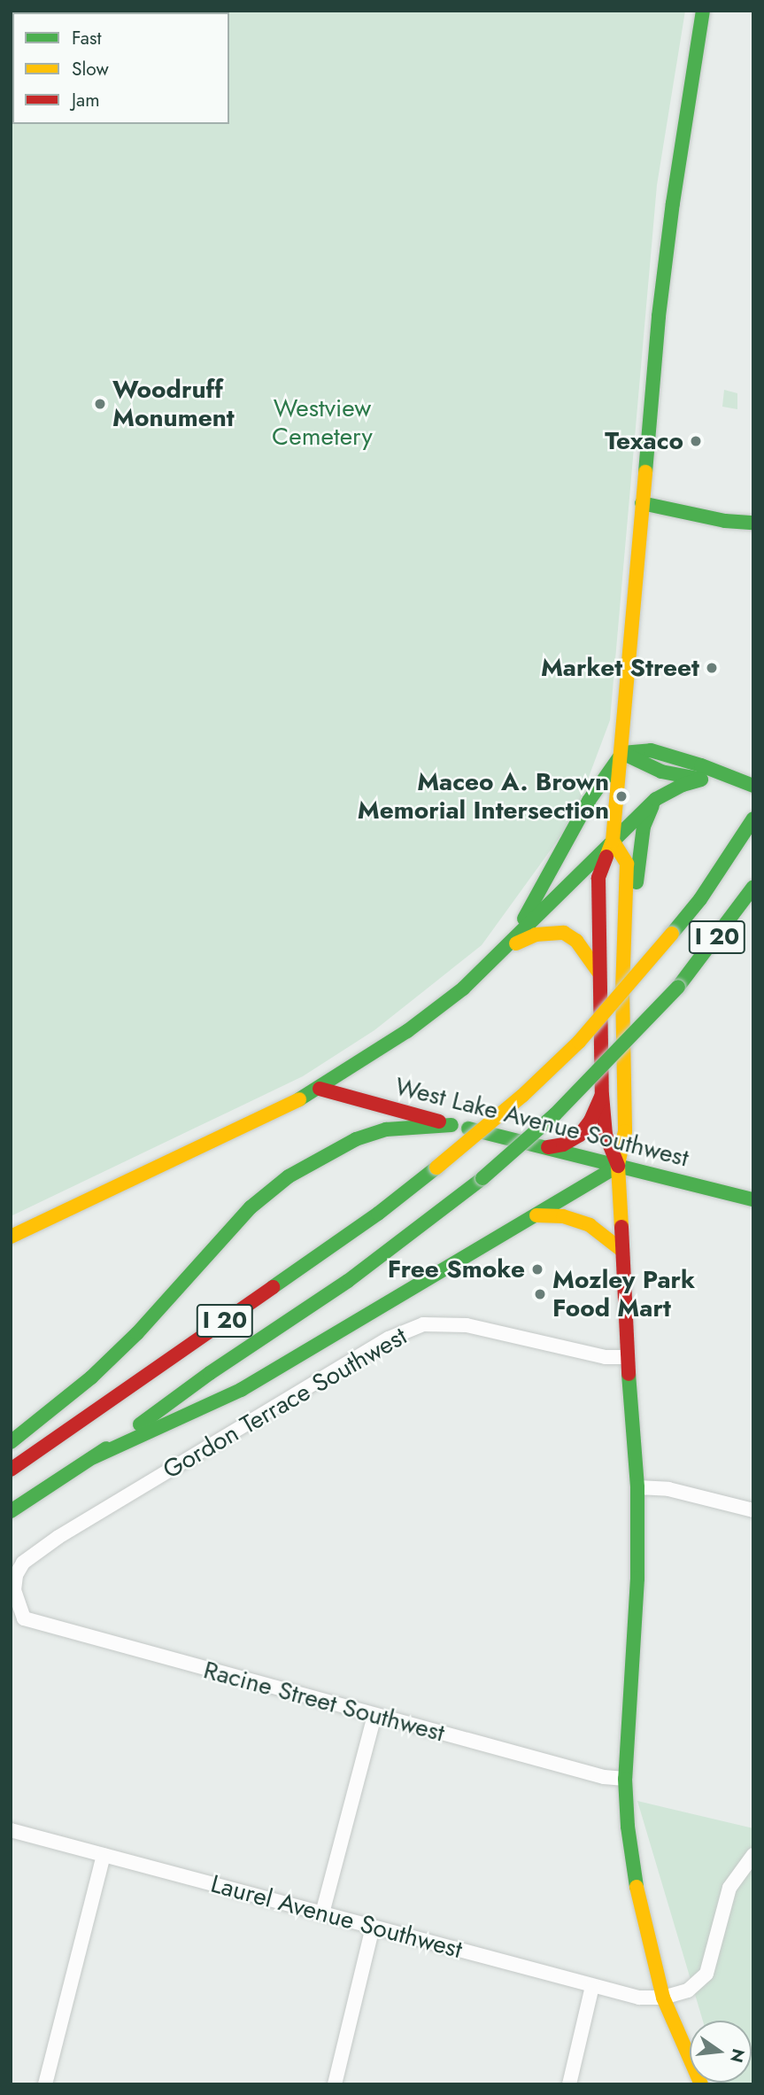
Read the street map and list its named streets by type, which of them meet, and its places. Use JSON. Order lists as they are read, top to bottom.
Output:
{
  "streets": {
    "main road": ["I 20", "West Lake Avenue Southwest"],
    "street": ["Gordon Terrace Southwest", "Racine Street Southwest", "Laurel Avenue Southwest"]
  },
  "crossings": [
    ["Gordon Terrace Southwest", "Racine Street Southwest"]
  ],
  "parks": ["Westview Cemetery"],
  "places": [
    "Woodruff Monument",
    "Texaco",
    "Market Street",
    "Maceo A. Brown Memorial Intersection",
    "Free Smoke",
    "Mozley Park Food Mart"
  ],
  "legend": ["Fast", "Slow", "Jam"],
  "north": "right"
}
